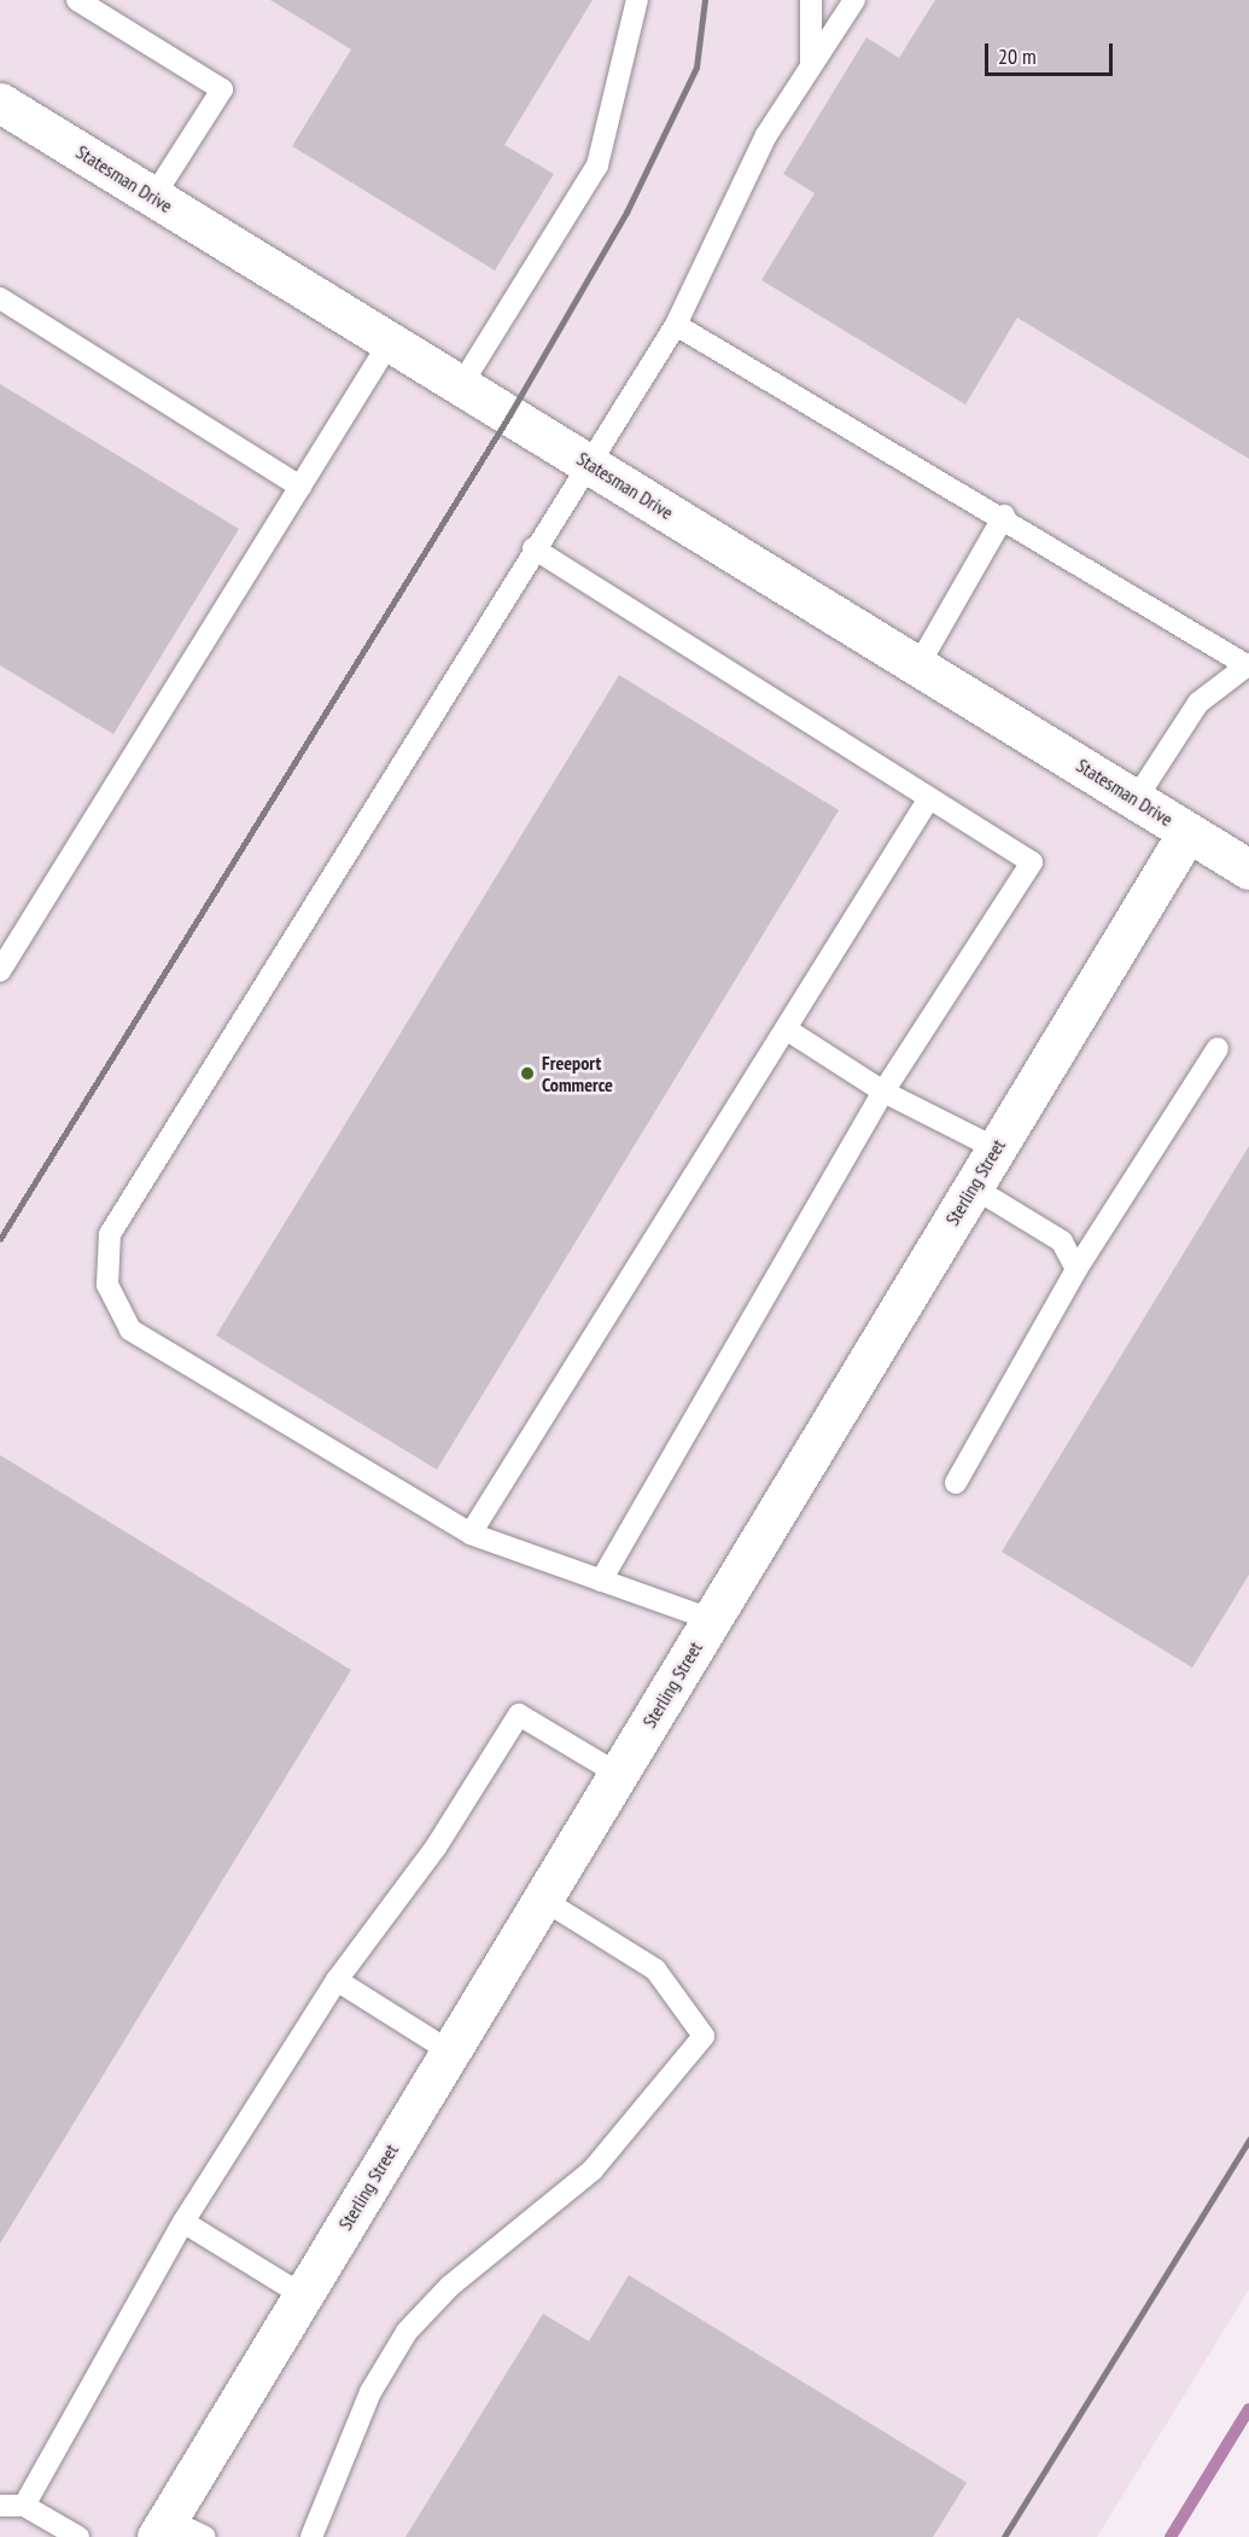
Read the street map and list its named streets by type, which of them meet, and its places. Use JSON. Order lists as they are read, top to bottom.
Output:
{
  "streets": {
    "street": ["Statesman Drive", "Sterling Street"]
  },
  "crossings": [
    ["Statesman Drive", "Sterling Street"]
  ],
  "places": ["Freeport Commerce"],
  "scale_bar": "20 m"
}
